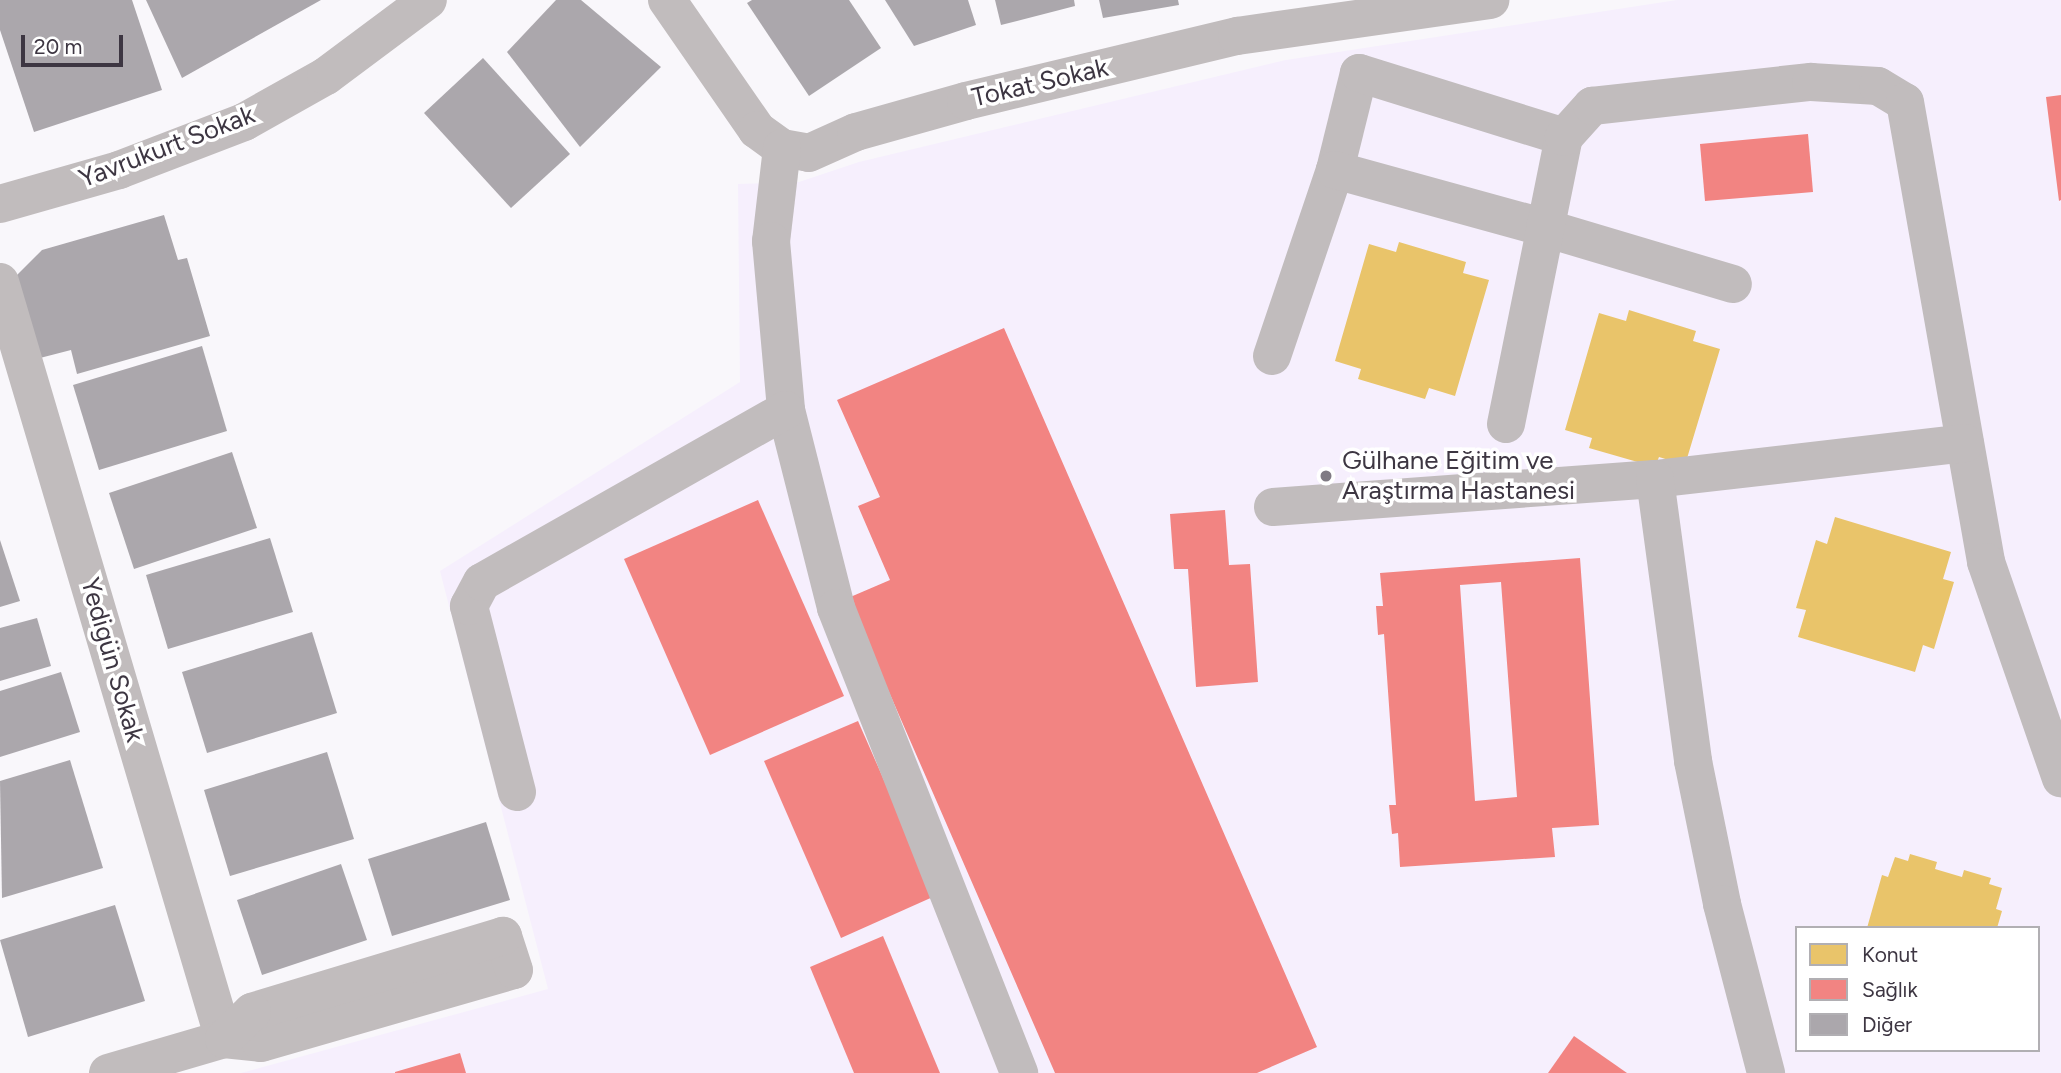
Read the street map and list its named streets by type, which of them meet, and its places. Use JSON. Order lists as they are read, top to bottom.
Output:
{
  "streets": {
    "street": ["Tokat Sokak", "Yavrukurt Sokak", "Yedigün Sokak"]
  },
  "places": ["Gülhane Eğitim ve Araştırma Hastanesi"],
  "legend": ["Konut", "Sağlık", "Diğer"],
  "scale_bar": "20 m"
}
